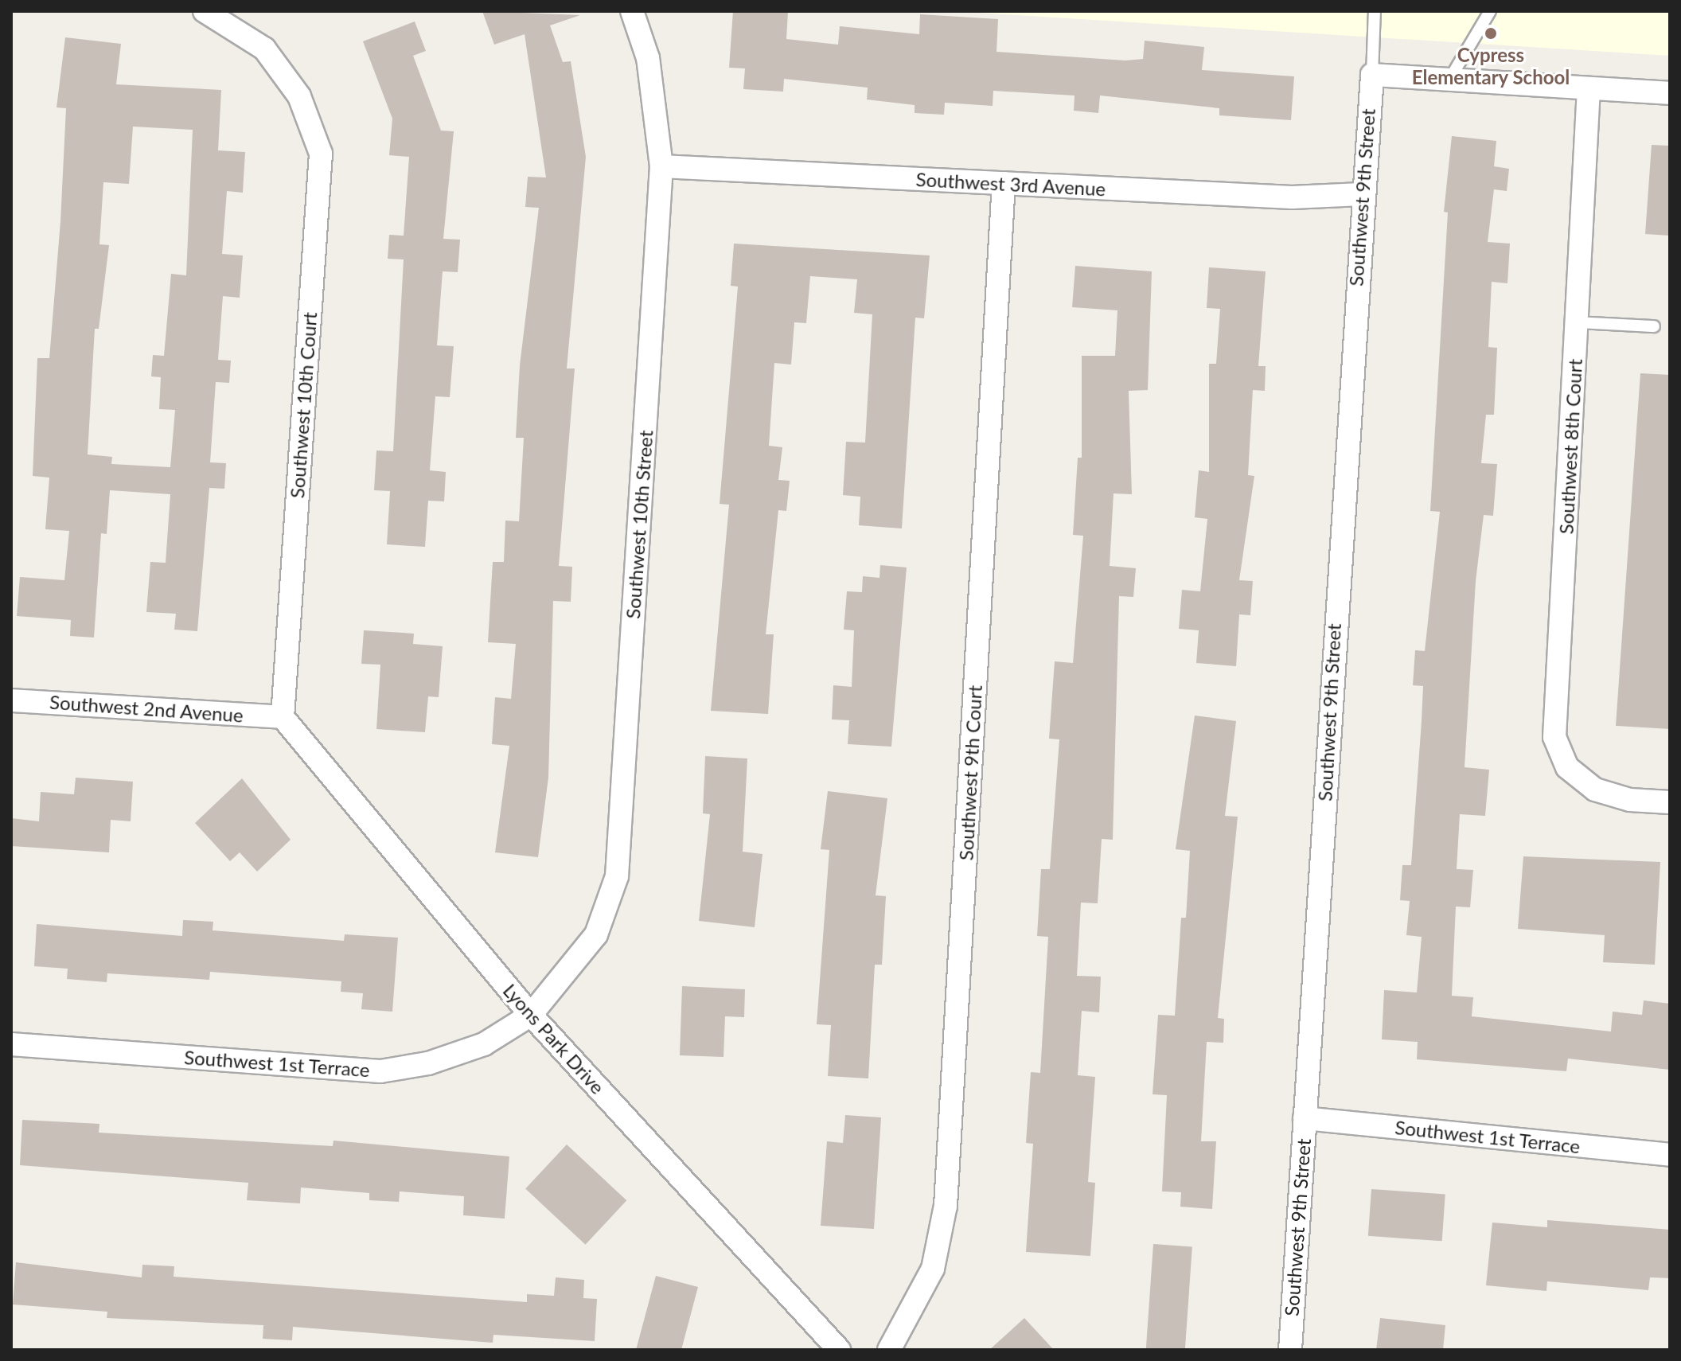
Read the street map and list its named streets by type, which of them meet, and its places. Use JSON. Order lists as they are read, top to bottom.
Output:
{
  "streets": {
    "street": [
      "Southwest 3rd Avenue",
      "Southwest 9th Street",
      "Southwest 10th Court",
      "Southwest 8th Court",
      "Southwest 10th Street",
      "Southwest 2nd Avenue",
      "Southwest 9th Court",
      "Lyons Park Drive",
      "Southwest 1st Terrace"
    ]
  },
  "crossings": [
    ["Southwest 3rd Avenue", "Southwest 9th Street"],
    ["Southwest 3rd Avenue", "Southwest 10th Street"],
    ["Southwest 3rd Avenue", "Southwest 9th Court"],
    ["Southwest 9th Street", "Southwest 1st Terrace"],
    ["Southwest 10th Court", "Southwest 2nd Avenue"],
    ["Southwest 10th Court", "Lyons Park Drive"],
    ["Southwest 10th Street", "Lyons Park Drive"],
    ["Southwest 10th Street", "Southwest 1st Terrace"],
    ["Southwest 2nd Avenue", "Lyons Park Drive"],
    ["Lyons Park Drive", "Southwest 1st Terrace"]
  ],
  "places": ["Cypress Elementary School"]
}
